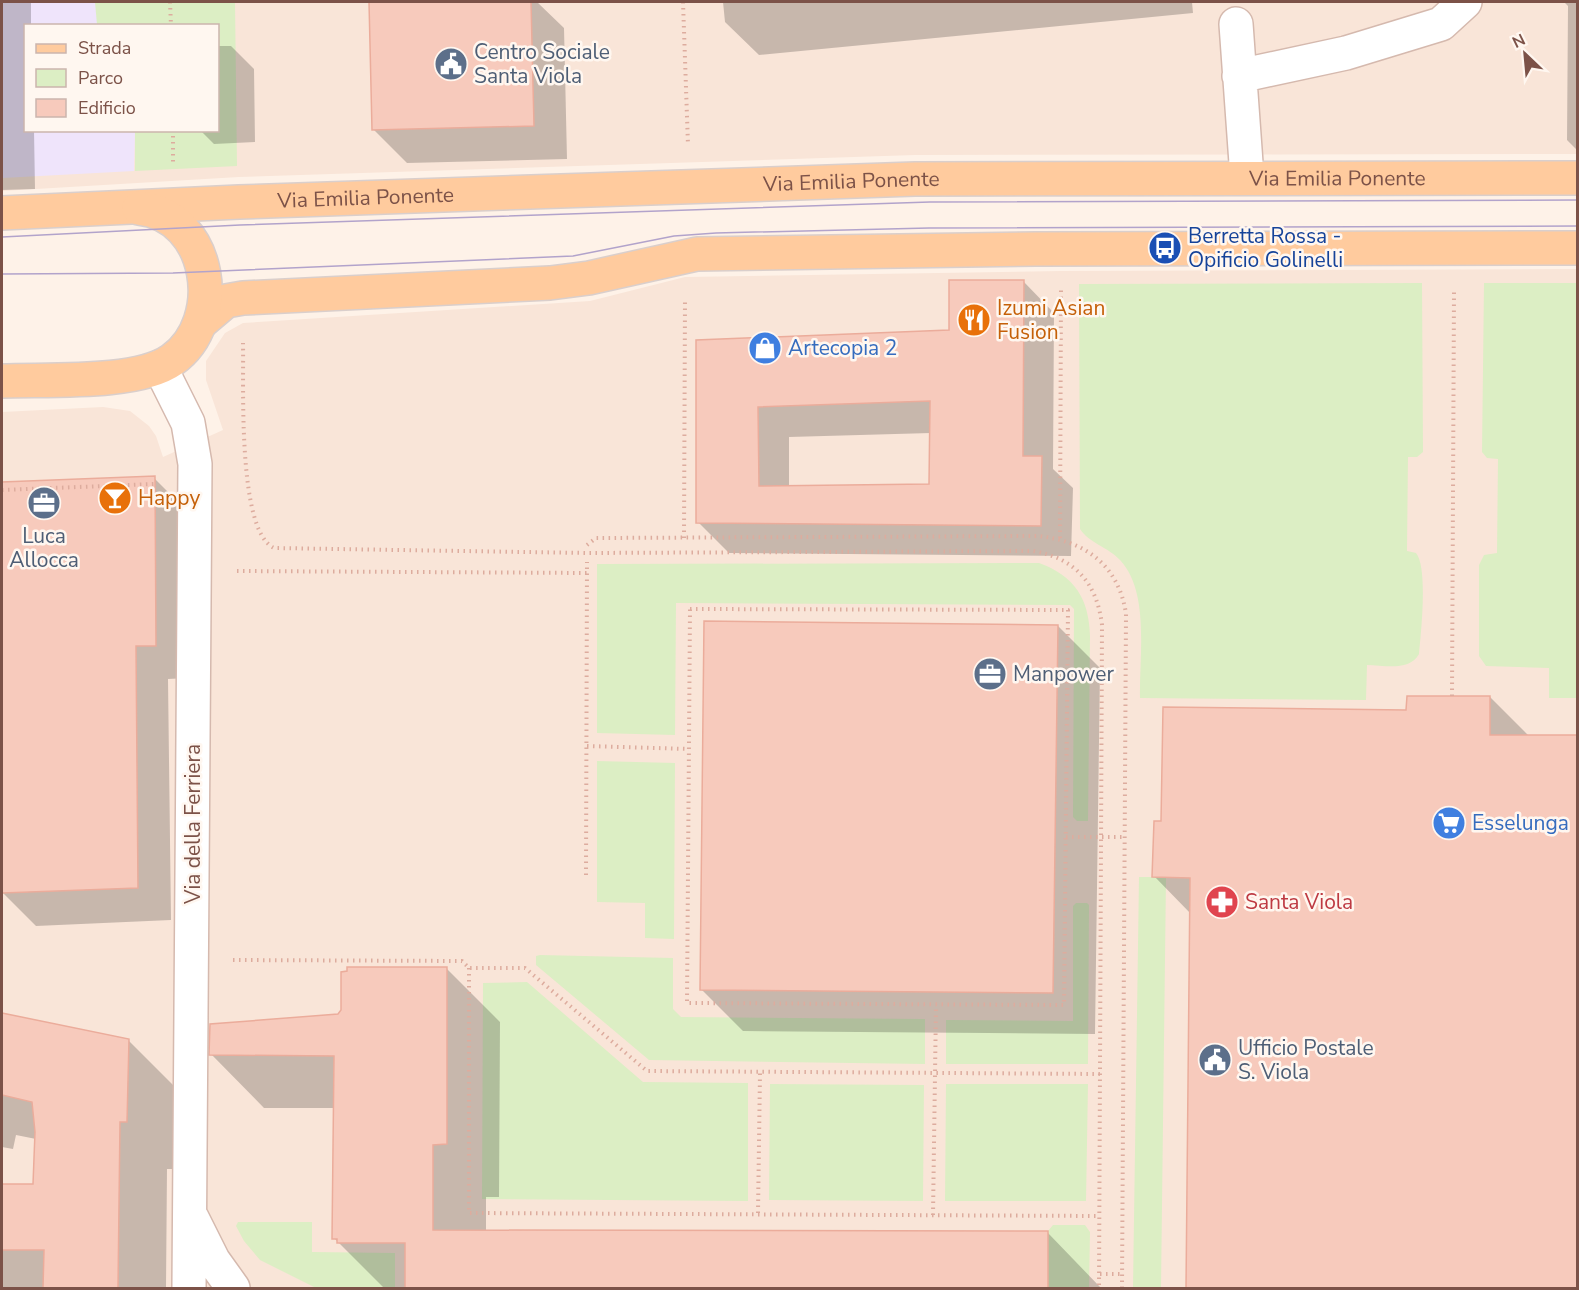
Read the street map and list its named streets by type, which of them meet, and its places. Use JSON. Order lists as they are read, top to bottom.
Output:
{
  "streets": {
    "main road": ["Via Emilia Ponente"],
    "street": ["Via della Ferriera"]
  },
  "crossings": [
    ["Via Emilia Ponente", "Via della Ferriera"]
  ],
  "places": {
    "public building": ["Centro Sociale Santa Viola", "Ufficio Postale S. Viola"],
    "bus stop": ["Berretta Rossa - Opificio Golinelli"],
    "restaurant": ["Izumi Asian Fusion"],
    "shop": ["Artecopia 2"],
    "bar": ["Happy"],
    "office": ["Luca Allocca", "Manpower"],
    "supermarket": ["Esselunga"],
    "pharmacy": ["Santa Viola"]
  },
  "legend": ["Strada", "Parco", "Edificio"],
  "north": "top left"
}
